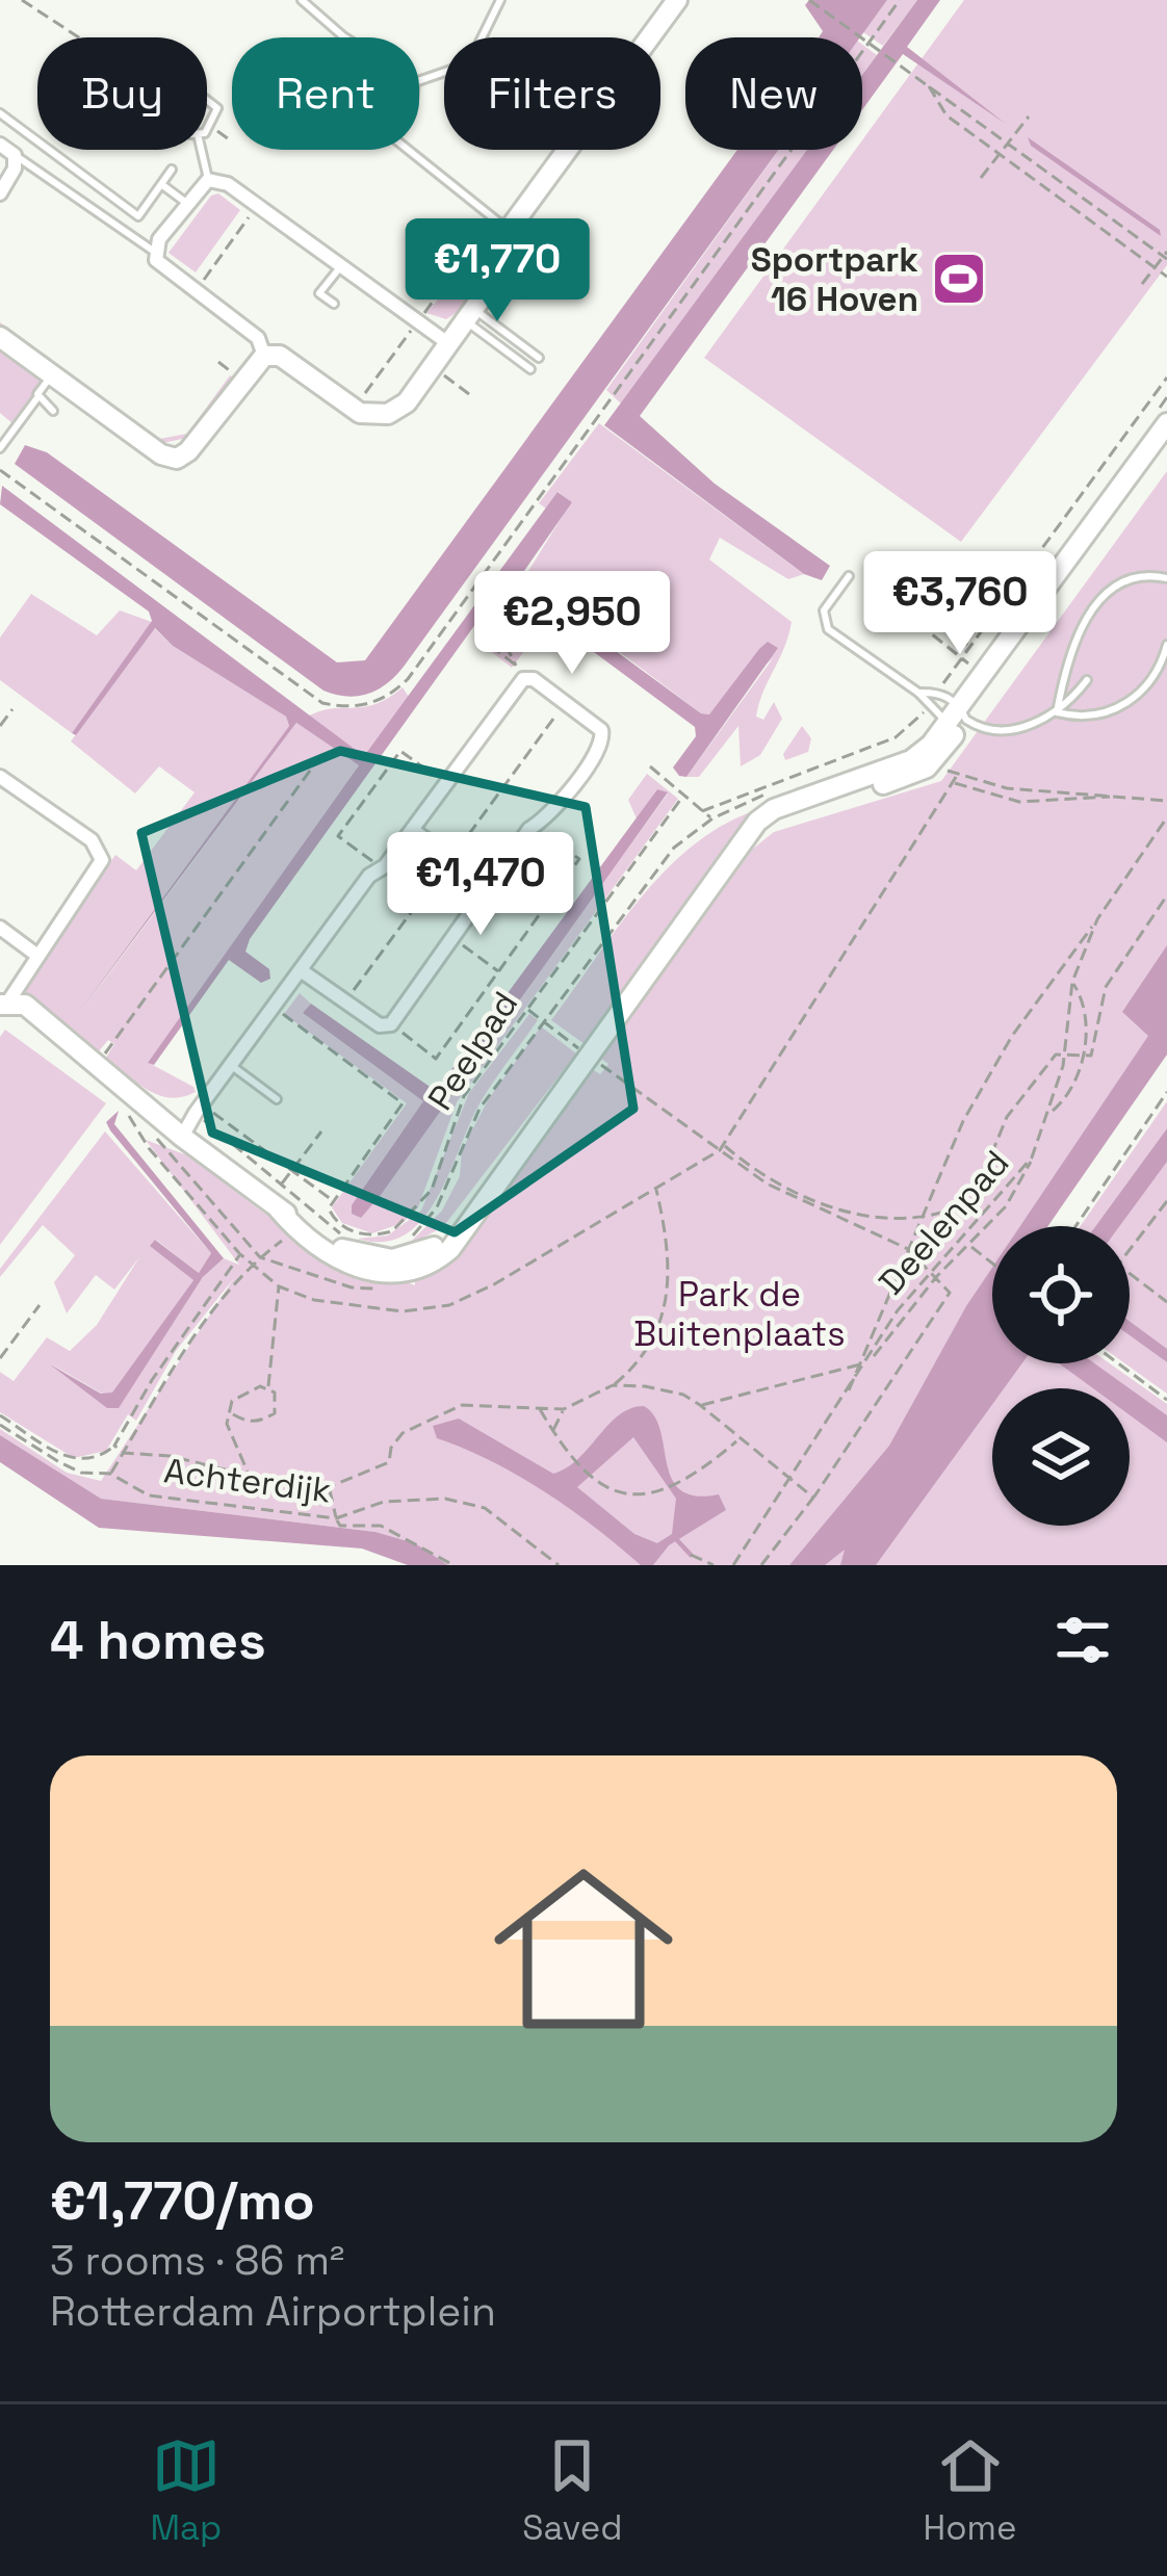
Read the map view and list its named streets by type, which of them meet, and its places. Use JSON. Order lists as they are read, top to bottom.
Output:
{
  "streets": {
    "path": ["Peelpad", "Deelenpad", "Achterdijk"]
  },
  "parks": ["Park de Buitenplaats"],
  "places": {
    "sports": ["Sportpark 16 Hoven"]
  },
  "page": {
    "chip": [
      "Buy",
      "Rent",
      "Filters",
      "New"
    ],
    "price": [
      "€1,770",
      "€3,760",
      "€2,950",
      "€1,470"
    ],
    "heading": "4 homes",
    "list": [
      {
        "name": "€1,770/mo",
        "note": "3 rooms · 86 m² · Rotterdam Airportplein"
      }
    ],
    "tabs": ["Map", "Saved", "Home"]
  }
}
